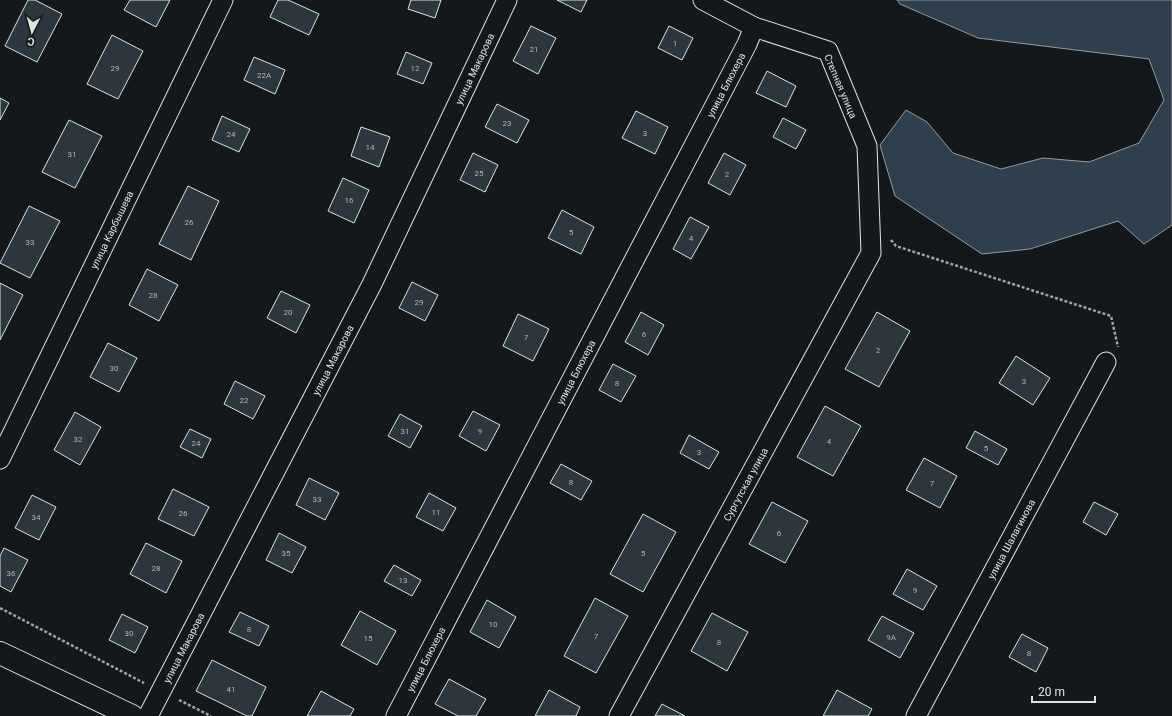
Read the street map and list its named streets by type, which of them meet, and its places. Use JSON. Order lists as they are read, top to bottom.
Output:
{
  "streets": {
    "street": [
      "улица Макарова",
      "улица Блюхера",
      "Степная улица",
      "улица Карбышева",
      "Сургутская улица",
      "улица Шалагинова"
    ]
  },
  "crossings": [
    ["улица Блюхера", "Степная улица"],
    ["Степная улица", "Сургутская улица"]
  ],
  "house_numbers": [
    "1",
    "21",
    "29",
    "12",
    "22А",
    "23",
    "3",
    "24",
    "14",
    "31",
    "25",
    "2",
    "16",
    "26",
    "5",
    "4",
    "33",
    "28",
    "29",
    "20",
    "6",
    "7",
    "2",
    "30",
    "3",
    "8",
    "22",
    "31",
    "9",
    "32",
    "4",
    "24",
    "5",
    "3",
    "8",
    "7",
    "33",
    "11",
    "26",
    "34",
    "6",
    "35",
    "5",
    "28",
    "36",
    "13",
    "9",
    "10",
    "8",
    "30",
    "7",
    "9А",
    "15",
    "8",
    "8",
    "41"
  ],
  "scale_bar": "20 m",
  "north": "bottom"
}
